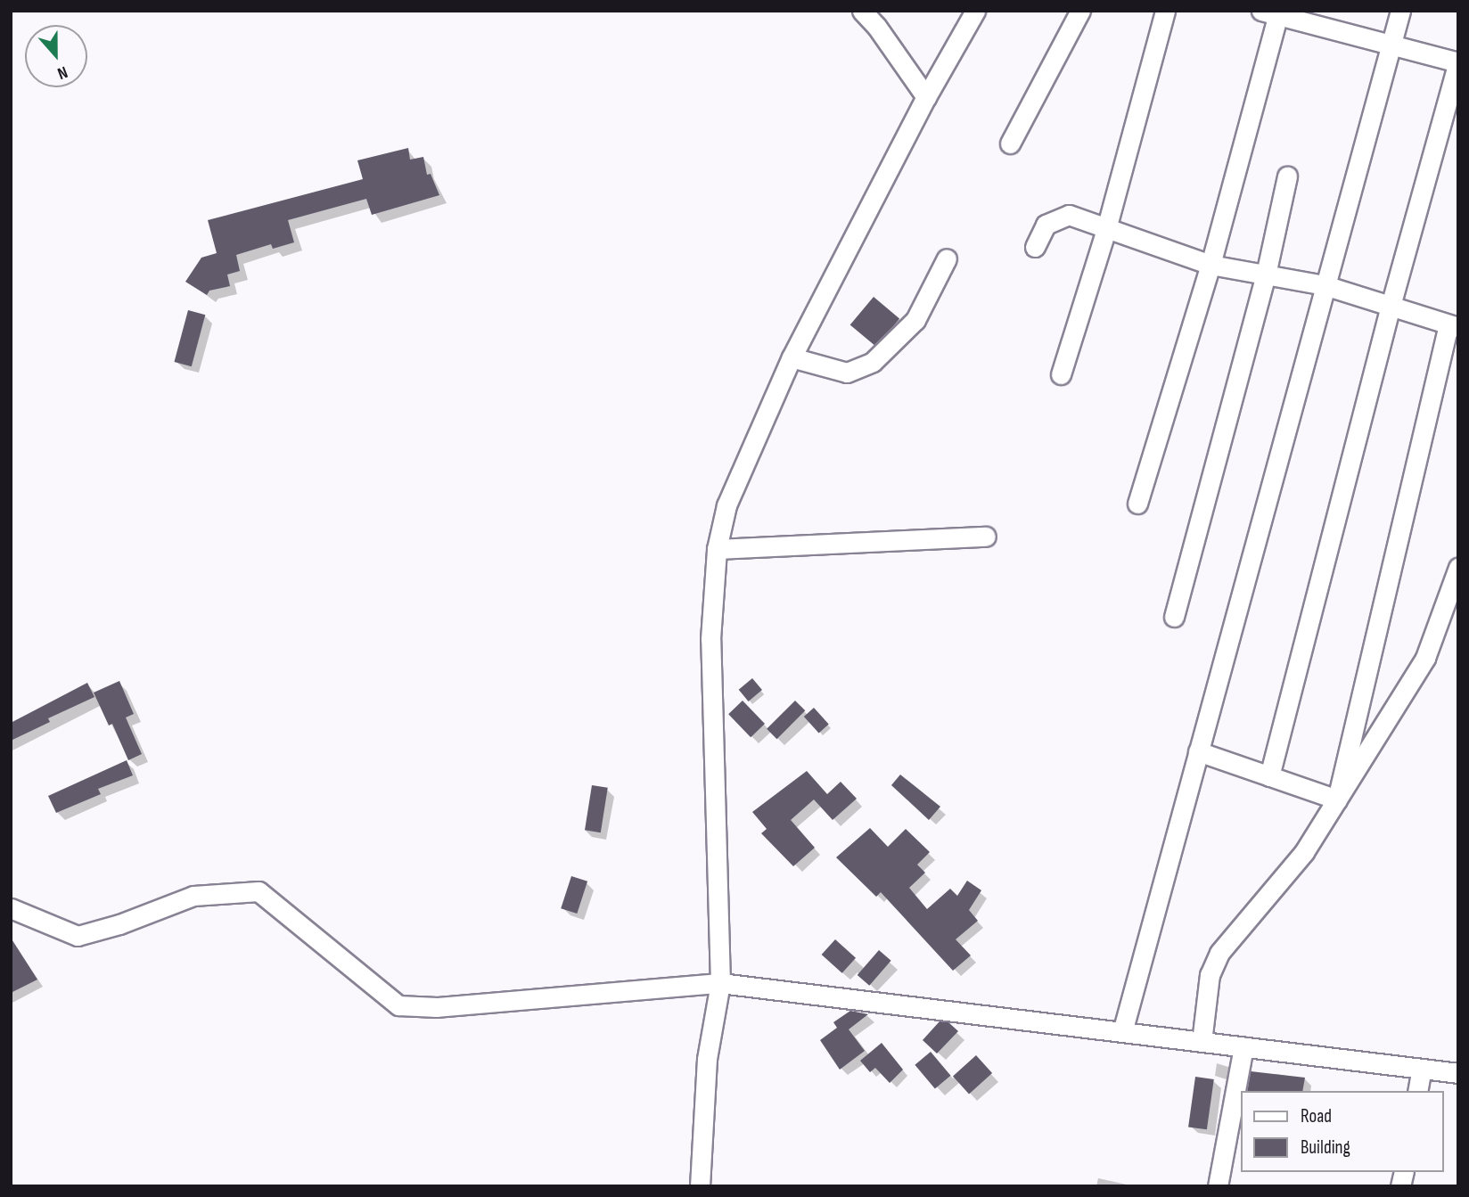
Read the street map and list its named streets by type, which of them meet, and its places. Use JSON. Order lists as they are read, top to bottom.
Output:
{
  "legend": ["Road", "Building"],
  "north": "bottom"
}
